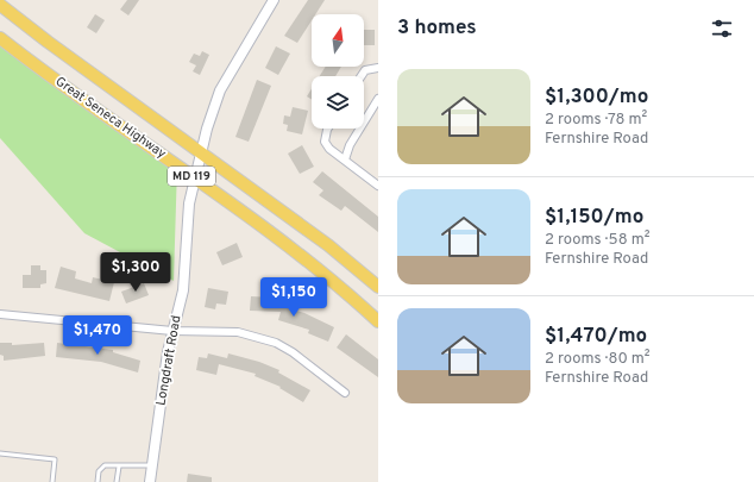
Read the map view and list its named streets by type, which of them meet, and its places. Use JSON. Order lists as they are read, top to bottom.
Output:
{
  "streets": {
    "main road": ["Great Seneca Highway", "MD 119"],
    "street": ["Longdraft Road"]
  },
  "crossings": [
    ["Great Seneca Highway", "Longdraft Road"]
  ],
  "north": "top",
  "page": {
    "heading": "3 homes",
    "list": [
      {
        "name": "$1,300/mo",
        "note": "2 rooms · 78 m² · Fernshire Road"
      },
      {
        "name": "$1,150/mo",
        "note": "2 rooms · 58 m² · Fernshire Road"
      },
      {
        "name": "$1,470/mo",
        "note": "2 rooms · 80 m² · Fernshire Road"
      }
    ],
    "price": ["$1,300", "$1,150", "$1,470"]
  }
}
